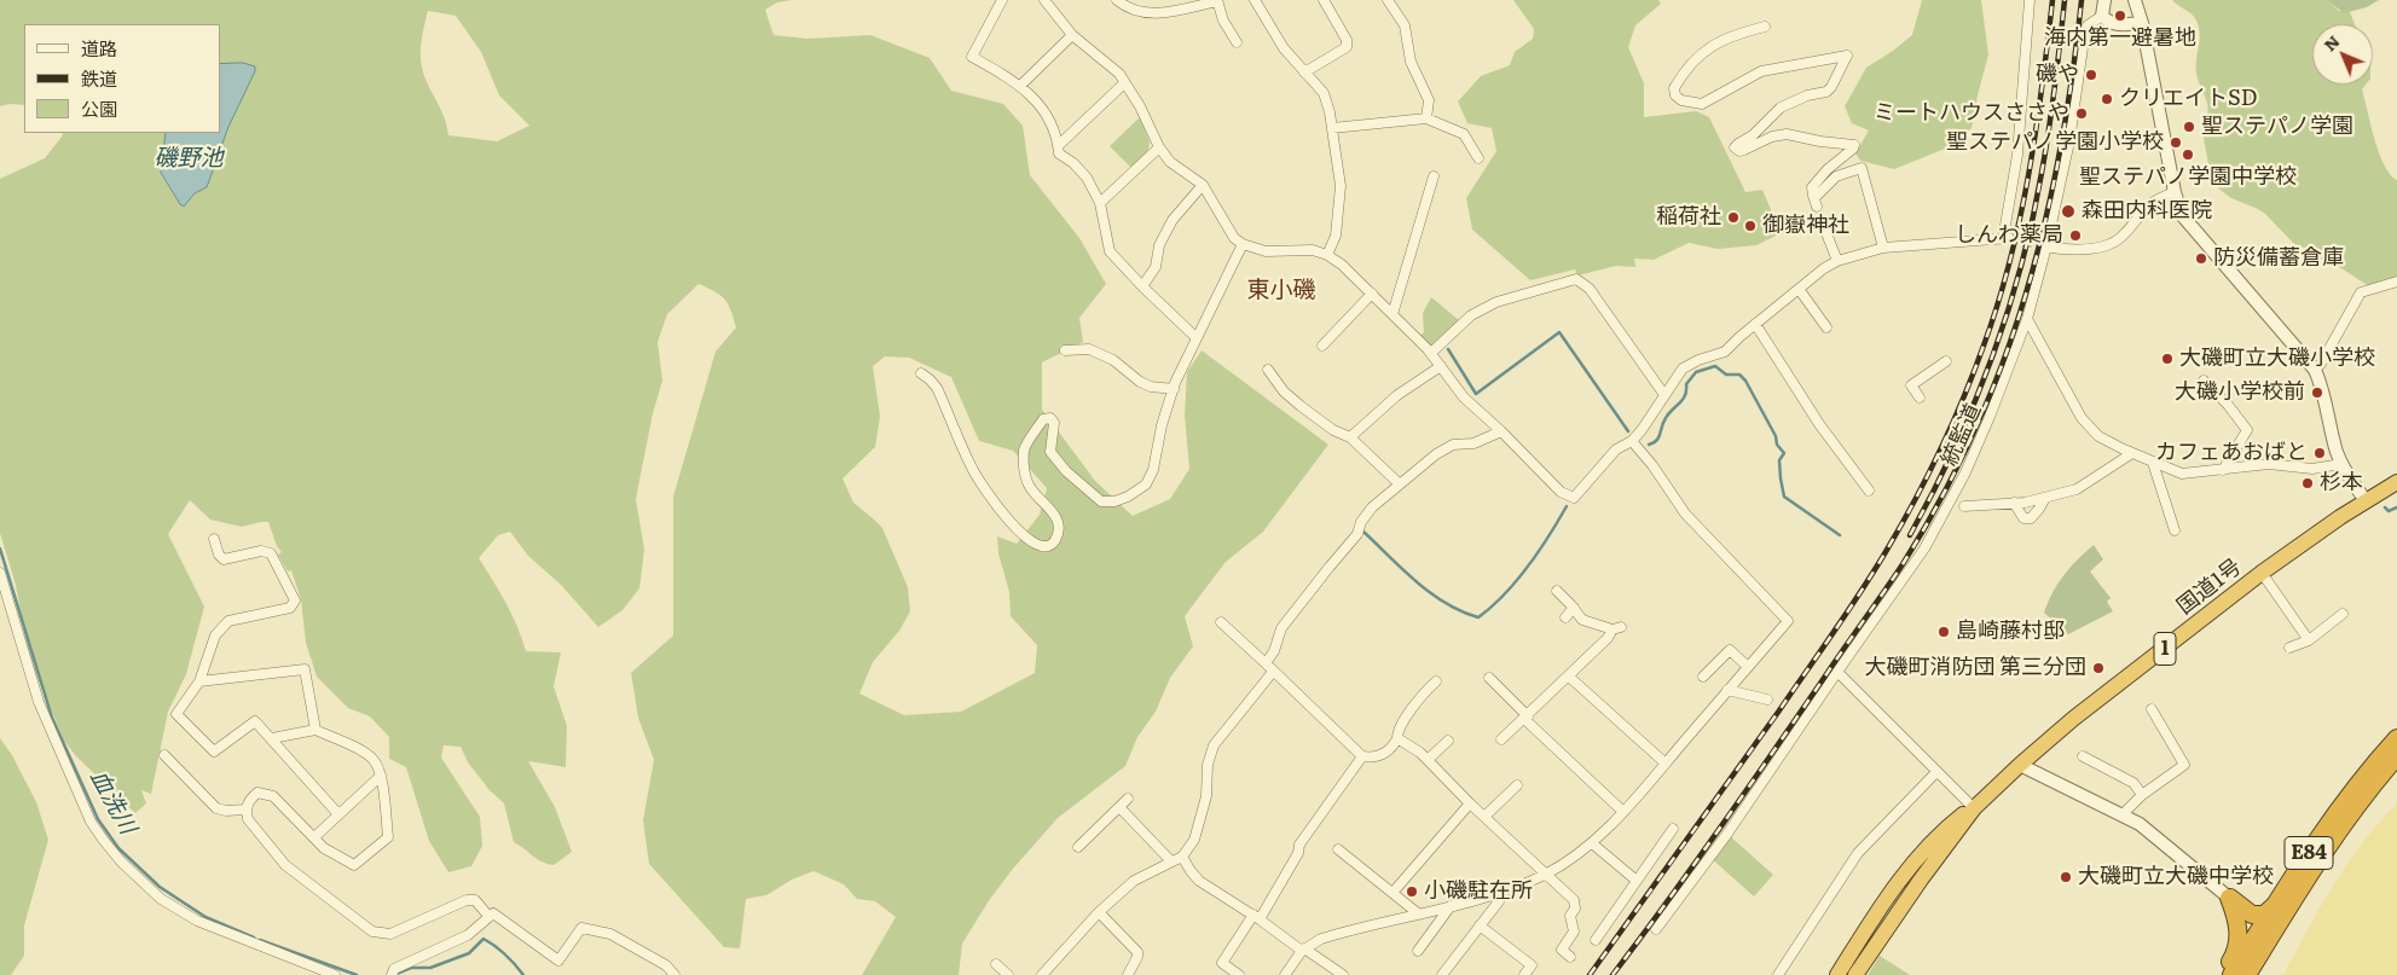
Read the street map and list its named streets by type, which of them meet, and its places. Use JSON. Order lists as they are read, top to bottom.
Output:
{
  "streets": {
    "highway": ["国道1号", "1", "E84"],
    "street": ["統監道"]
  },
  "districts": ["東小磯"],
  "water": ["磯野池", "血洗川"],
  "places": [
    "海内第一避暑地",
    "磯や",
    "クリエイトSD",
    "ミートハウスささや",
    "聖ステパノ学園",
    "聖ステパノ学園小学校",
    "聖ステパノ学園中学校",
    "森田内科医院",
    "稲荷社",
    "御嶽神社",
    "しんわ薬局",
    "防災備蓄倉庫",
    "大磯町立大磯小学校",
    "大磯小学校前",
    "カフェあおばと",
    "杉本",
    "島崎藤村邸",
    "大磯町消防団 第三分団",
    "大磯町立大磯中学校",
    "小磯駐在所"
  ],
  "legend": ["道路", "鉄道", "公園"],
  "north": "top left"
}
